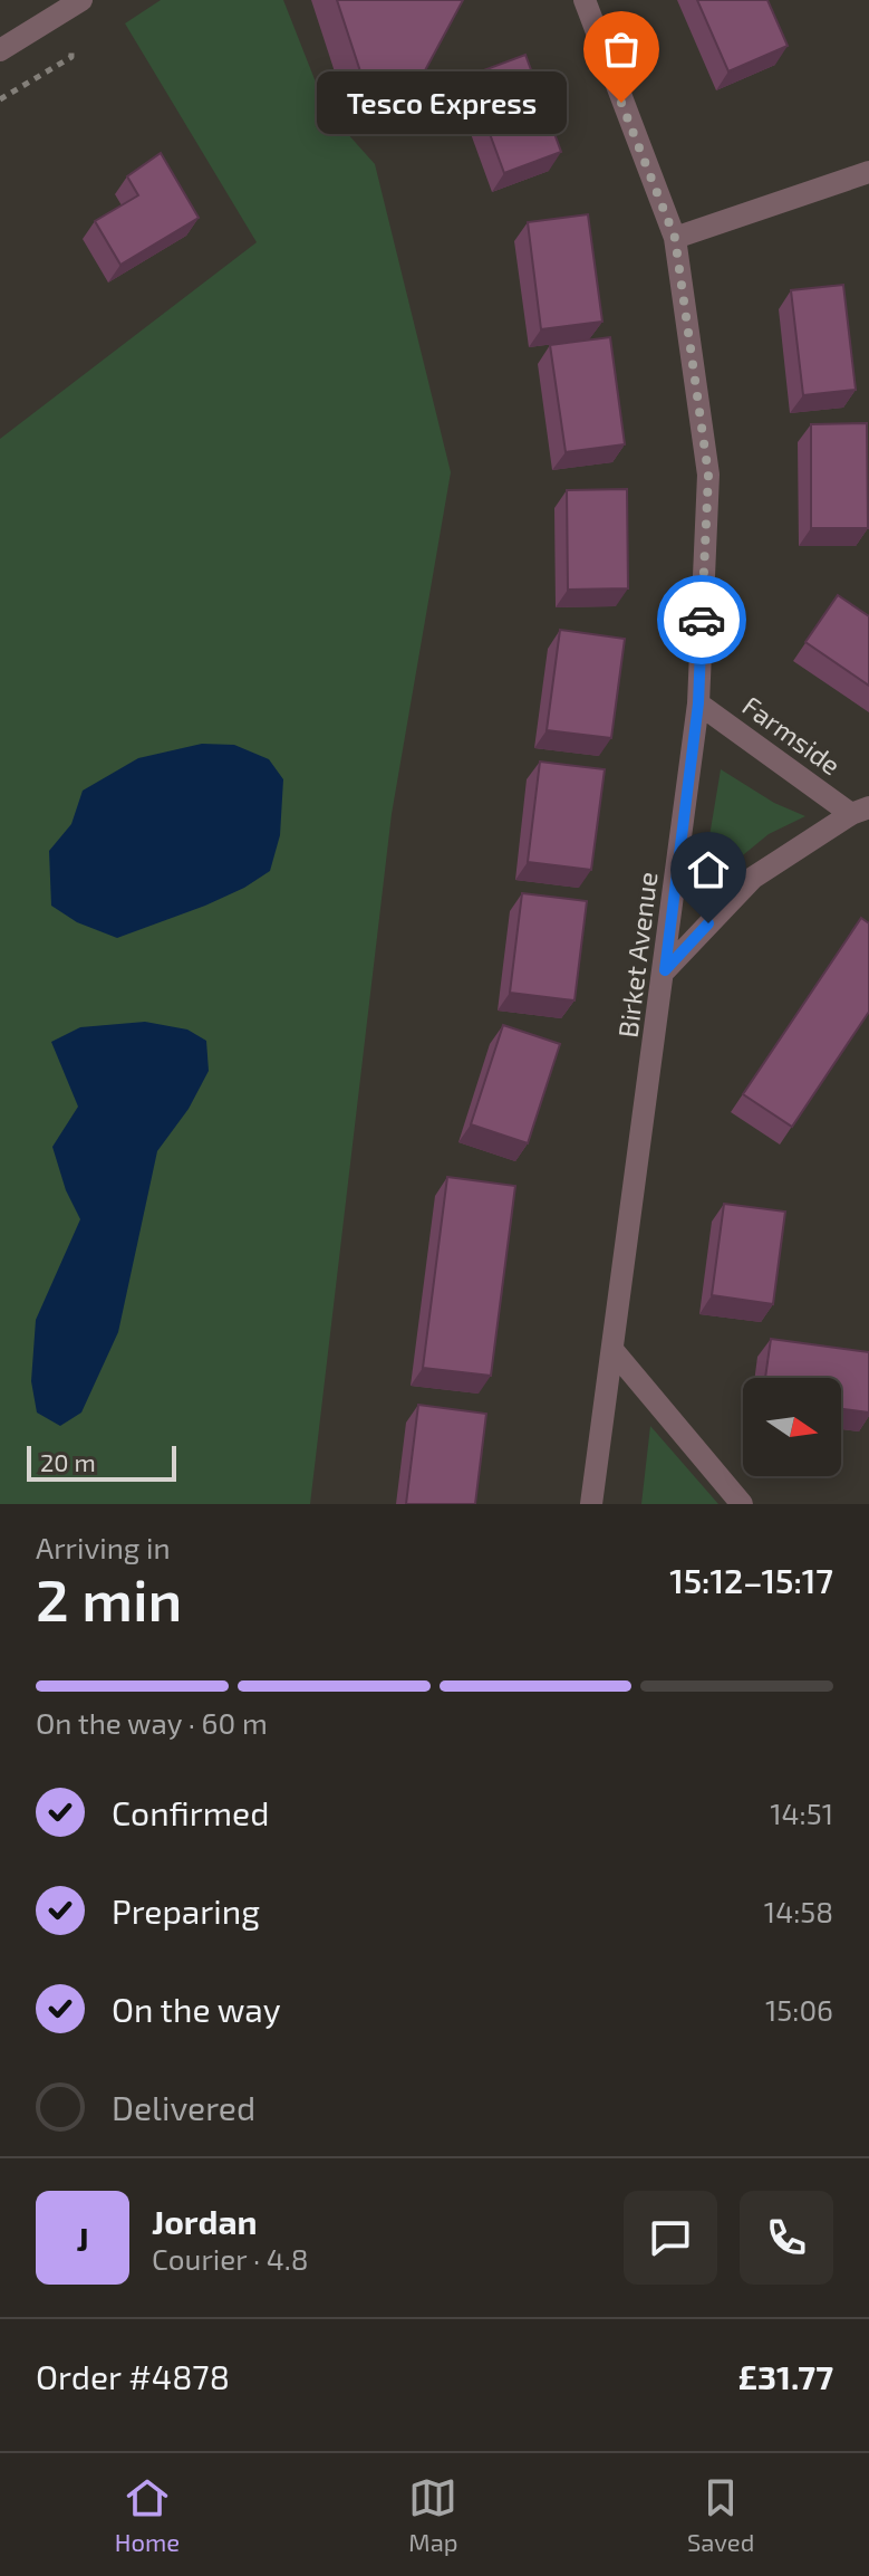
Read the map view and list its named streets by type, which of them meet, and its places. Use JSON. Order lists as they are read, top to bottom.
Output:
{
  "streets": {
    "street": ["Farmside", "Birket Avenue"]
  },
  "crossings": [
    ["Farmside", "Birket Avenue"]
  ],
  "places": ["Tesco Express"],
  "scale_bar": "20 m",
  "north": "right",
  "page": {
    "bubble": "Tesco Express",
    "scale": "20 m",
    "heading": ["2 min", "Arriving in", "15:12–15:17"],
    "panel": [
      "Jordan",
      "Courier · 4.8",
      "Order #4878",
      "£31.77"
    ],
    "bar": "On the way · 60 m",
    "list": [
      ["Confirmed", "14:51"],
      ["Preparing", "14:58"],
      ["On the way", "15:06"],
      "Delivered"
    ],
    "round": "J",
    "tabs": ["Home", "Map", "Saved"]
  }
}
